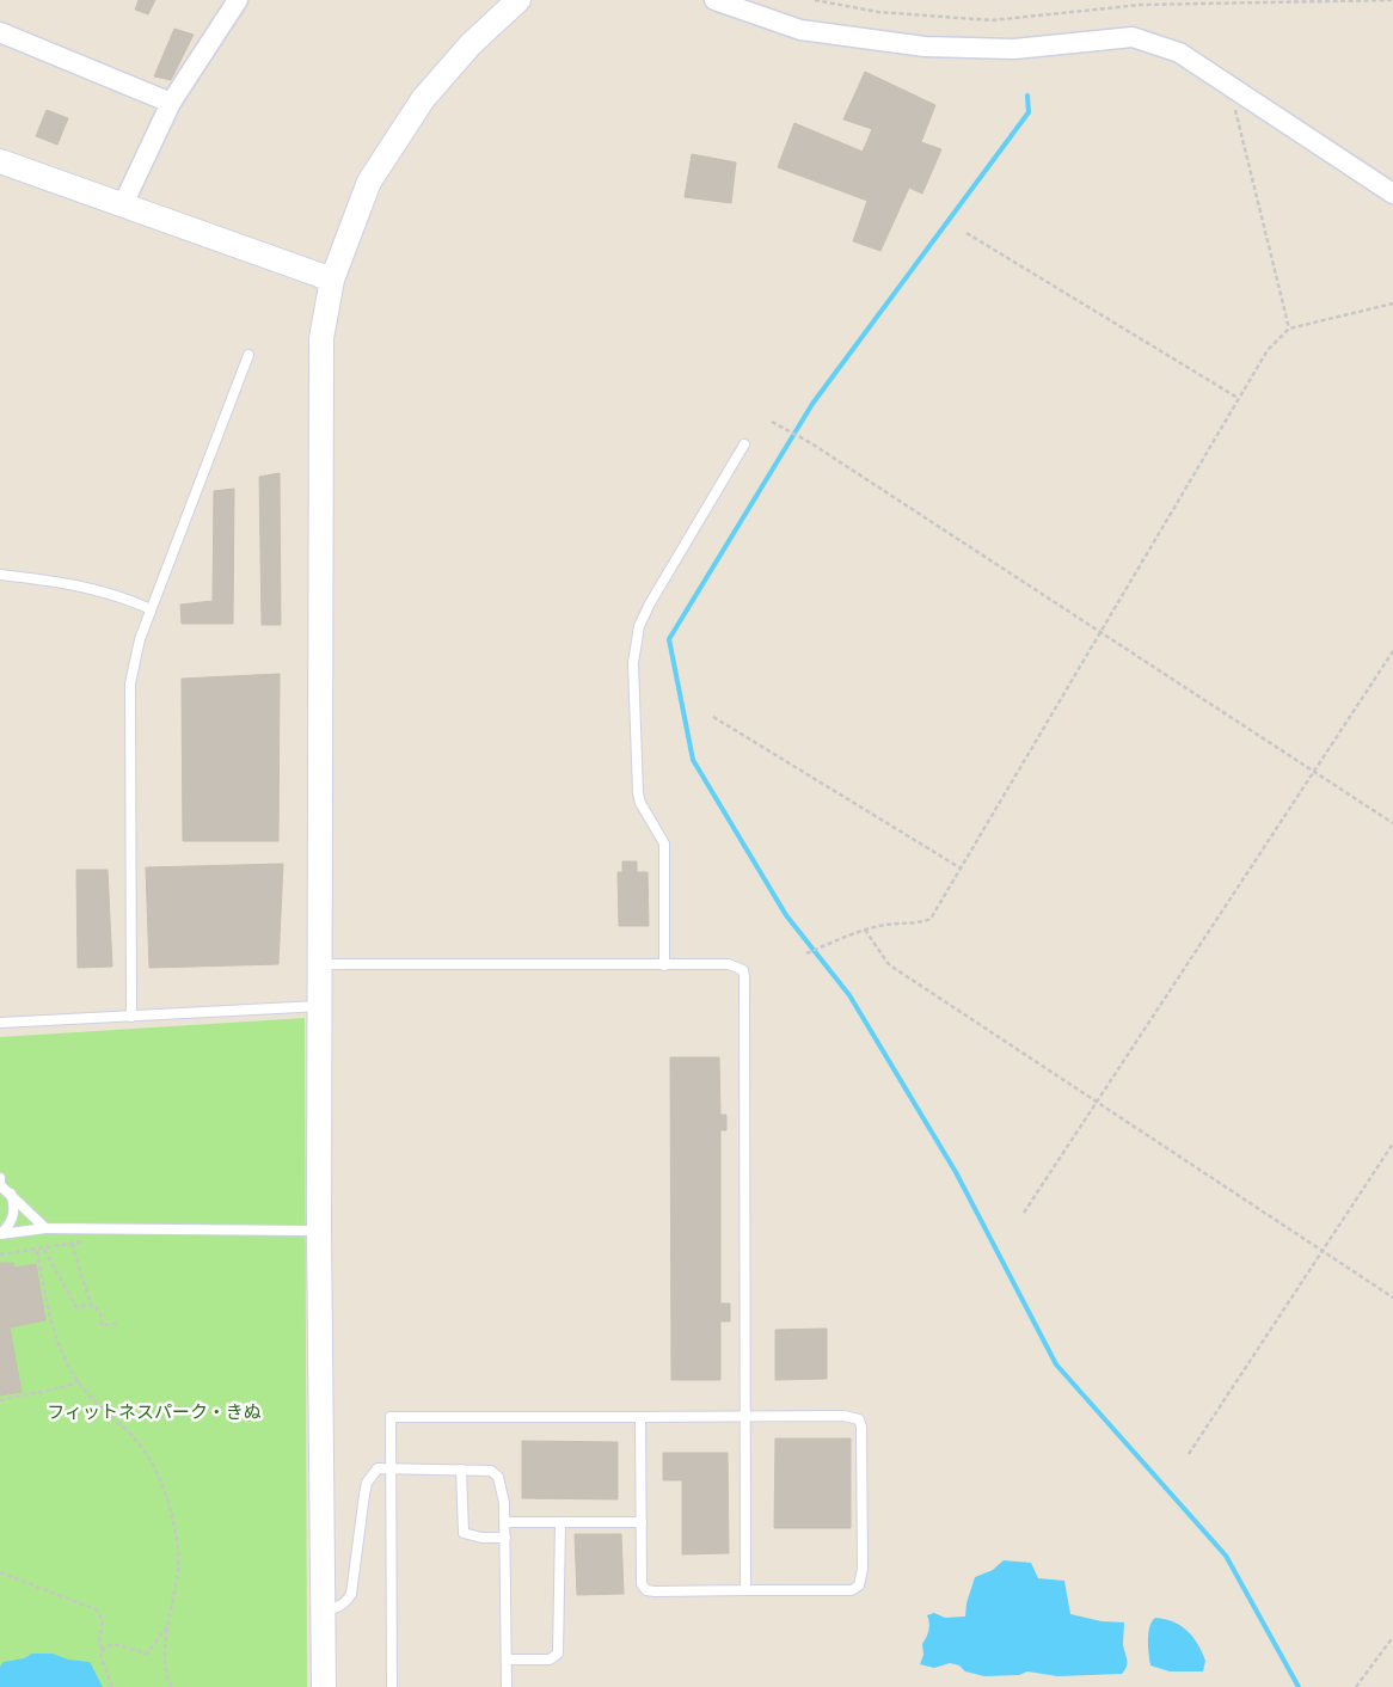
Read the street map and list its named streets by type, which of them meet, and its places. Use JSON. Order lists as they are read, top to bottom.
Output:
{
  "parks": ["フィットネスパーク・きぬ"]
}
